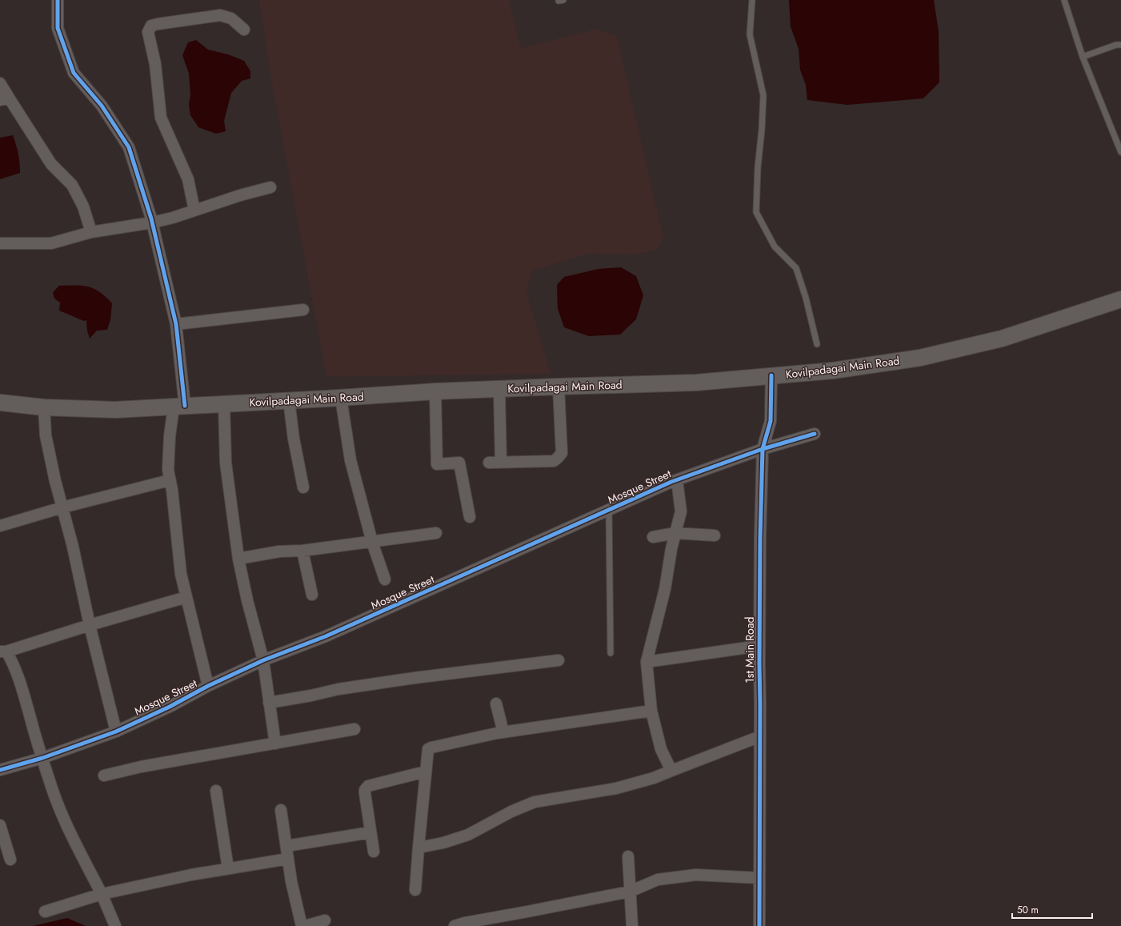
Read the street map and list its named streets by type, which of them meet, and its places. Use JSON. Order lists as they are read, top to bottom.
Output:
{
  "streets": {
    "main road": ["Kovilpadagai Main Road"],
    "street": ["Mosque Street", "1st Main Road"]
  },
  "crossings": [
    ["Kovilpadagai Main Road", "1st Main Road"],
    ["Mosque Street", "1st Main Road"]
  ],
  "scale_bar": "50 m"
}
